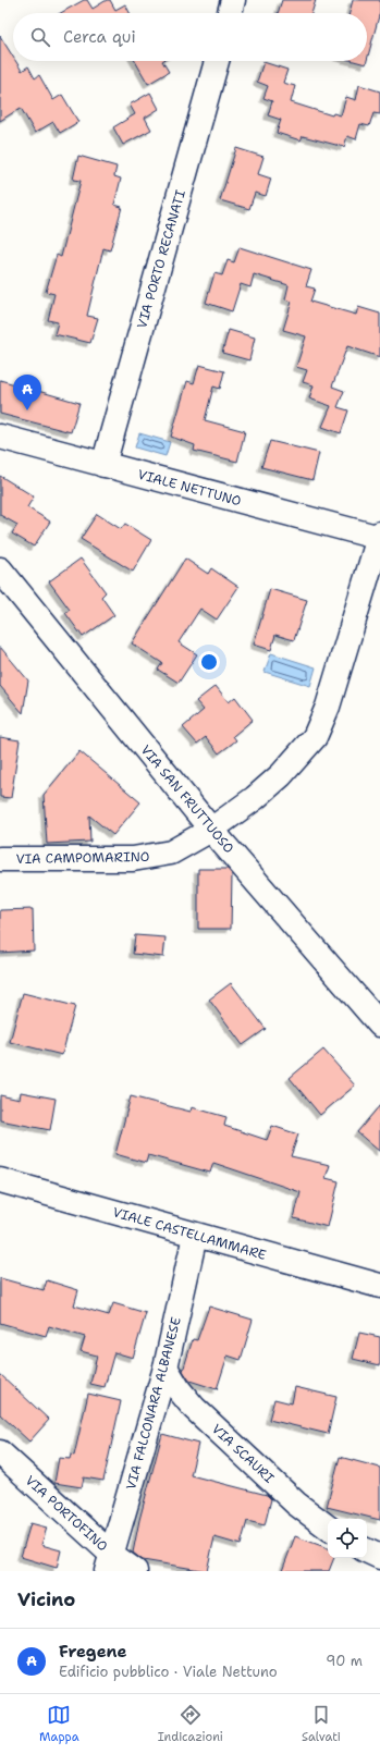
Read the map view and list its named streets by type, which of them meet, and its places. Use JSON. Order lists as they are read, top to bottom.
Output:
{
  "streets": {
    "street": [
      "VIA PORTO RECANATI",
      "VIALE NETTUNO",
      "VIA SAN FRUTTUOSO",
      "VIA CAMPOMARINO",
      "VIALE CASTELLAMMARE",
      "VIA FALCONARA ALBANESE",
      "VIA SCAURI",
      "VIA PORTOFINO"
    ]
  },
  "crossings": [
    ["VIA PORTO RECANATI", "VIALE NETTUNO"],
    ["VIALE NETTUNO", "VIA CAMPOMARINO"],
    ["VIA SAN FRUTTUOSO", "VIA CAMPOMARINO"],
    ["VIALE CASTELLAMMARE", "VIA FALCONARA ALBANESE"],
    ["VIA FALCONARA ALBANESE", "VIA SCAURI"],
    ["VIA FALCONARA ALBANESE", "VIA PORTOFINO"]
  ],
  "page": {
    "search": "Cerca qui",
    "pins": "A",
    "heading": "Vicino",
    "list": [
      {
        "mark": "A",
        "name": "Fregene",
        "note": "Edificio pubblico · Viale Nettuno",
        "value": "90 m"
      }
    ],
    "nav": ["Mappa", "Indicazioni", "Salvati"]
  }
}
